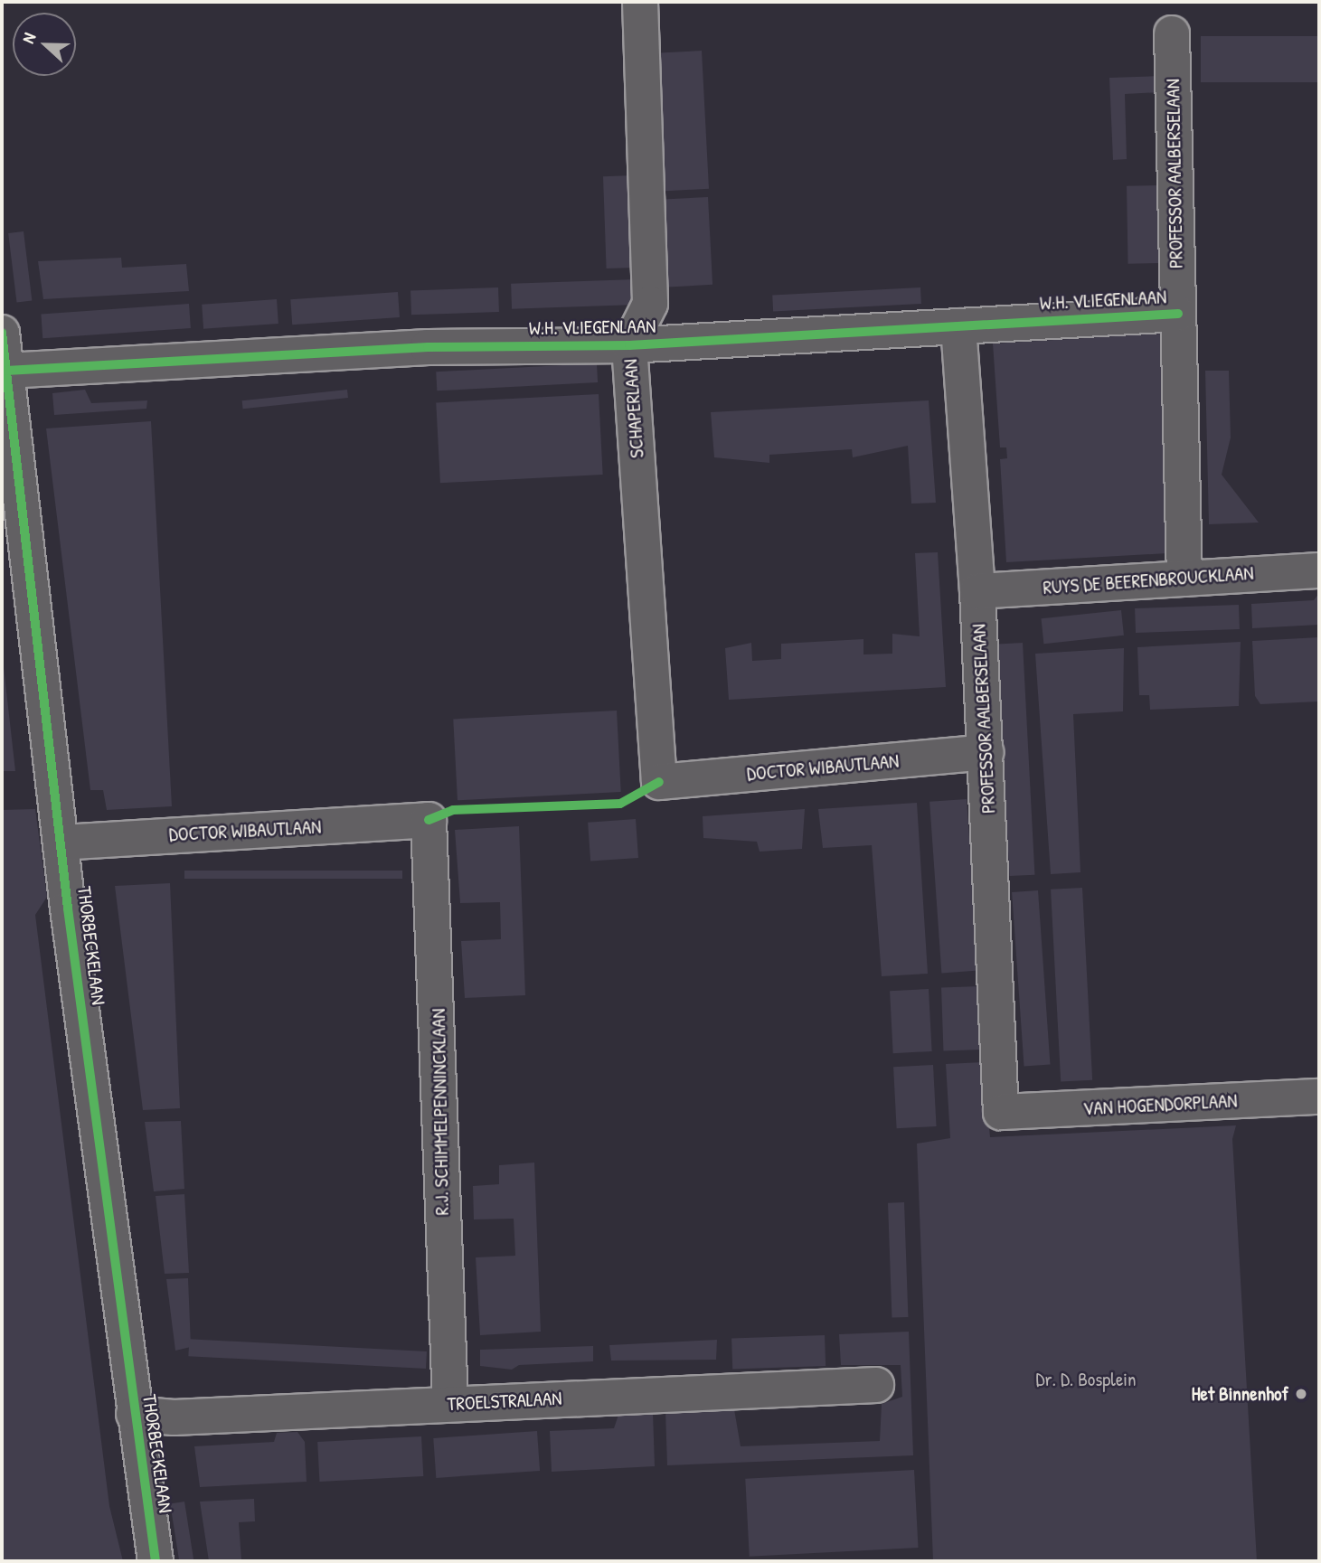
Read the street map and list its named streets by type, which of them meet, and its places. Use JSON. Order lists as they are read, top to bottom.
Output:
{
  "streets": {
    "street": [
      "PROFESSOR AALBERSELAAN",
      "W.H. VLIEGENLAAN",
      "SCHAPERLAAN",
      "RUYS DE BEERENBROUCKLAAN",
      "DOCTOR WIBAUTLAAN",
      "THORBECKELAAN",
      "VAN HOGENDORPLAAN",
      "R.J. SCHIMMELPENNINCKLAAN",
      "TROELSTRALAAN"
    ]
  },
  "crossings": [
    ["PROFESSOR AALBERSELAAN", "W.H. VLIEGENLAAN"],
    ["PROFESSOR AALBERSELAAN", "RUYS DE BEERENBROUCKLAAN"],
    ["PROFESSOR AALBERSELAAN", "DOCTOR WIBAUTLAAN"],
    ["PROFESSOR AALBERSELAAN", "VAN HOGENDORPLAAN"],
    ["W.H. VLIEGENLAAN", "SCHAPERLAAN"],
    ["W.H. VLIEGENLAAN", "THORBECKELAAN"],
    ["SCHAPERLAAN", "DOCTOR WIBAUTLAAN"],
    ["DOCTOR WIBAUTLAAN", "THORBECKELAAN"],
    ["DOCTOR WIBAUTLAAN", "R.J. SCHIMMELPENNINCKLAAN"],
    ["THORBECKELAAN", "TROELSTRALAAN"],
    ["R.J. SCHIMMELPENNINCKLAAN", "TROELSTRALAAN"]
  ],
  "parks": ["Dr. D. Bosplein"],
  "places": ["Het Binnenhof"],
  "north": "left"
}
